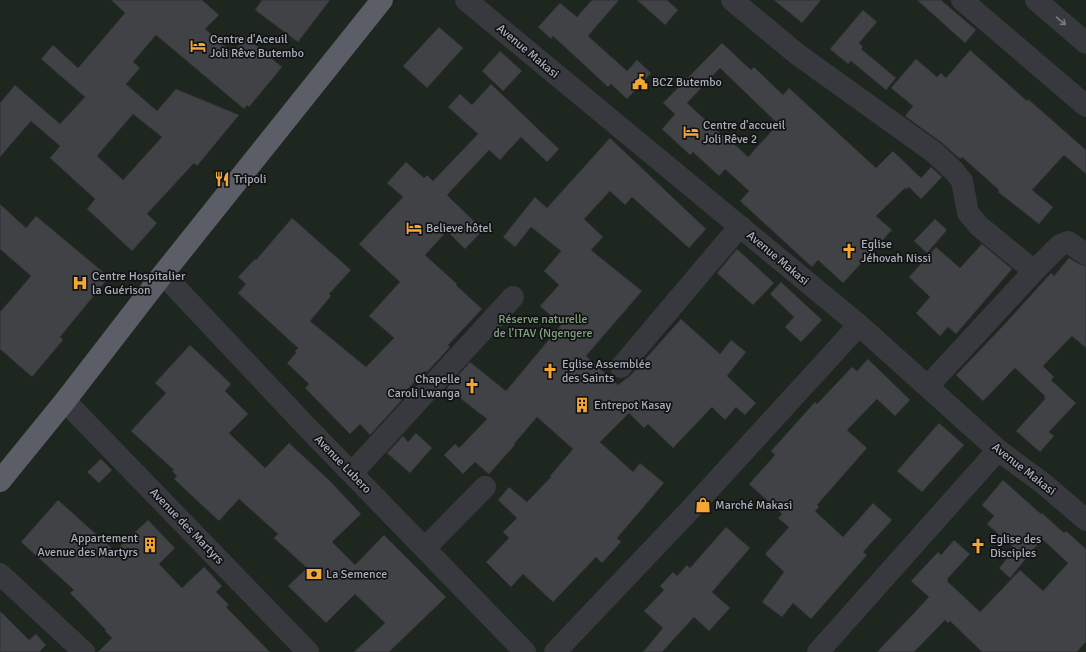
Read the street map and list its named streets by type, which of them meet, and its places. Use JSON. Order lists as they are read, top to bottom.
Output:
{
  "streets": {
    "street": ["Avenue Makasi", "Avenue Lubero", "Avenue des Martyrs"]
  },
  "parks": ["Réserve naturelle de l'ITAV (Ngengere"],
  "places": {
    "hotel": ["Centre d'Aceuil Joli Rêve Butembo", "Centre d'accueil Joli Rêve 2", "Believe hôtel"],
    "public building": ["BCZ Butembo"],
    "restaurant": ["Tripoli"],
    "church": [
      "Eglise Jéhovah Nissi",
      "Eglise Assemblée des Saints",
      "Chapelle Caroli Lwanga",
      "Eglise des Disciples"
    ],
    "hospital": ["Centre Hospitalier la Guérison"],
    "building": ["Entrepot Kasay", "Appartement Avenue des Martyrs"],
    "shop": ["Marché Makasi"],
    "bank": ["La Semence"]
  }
}
